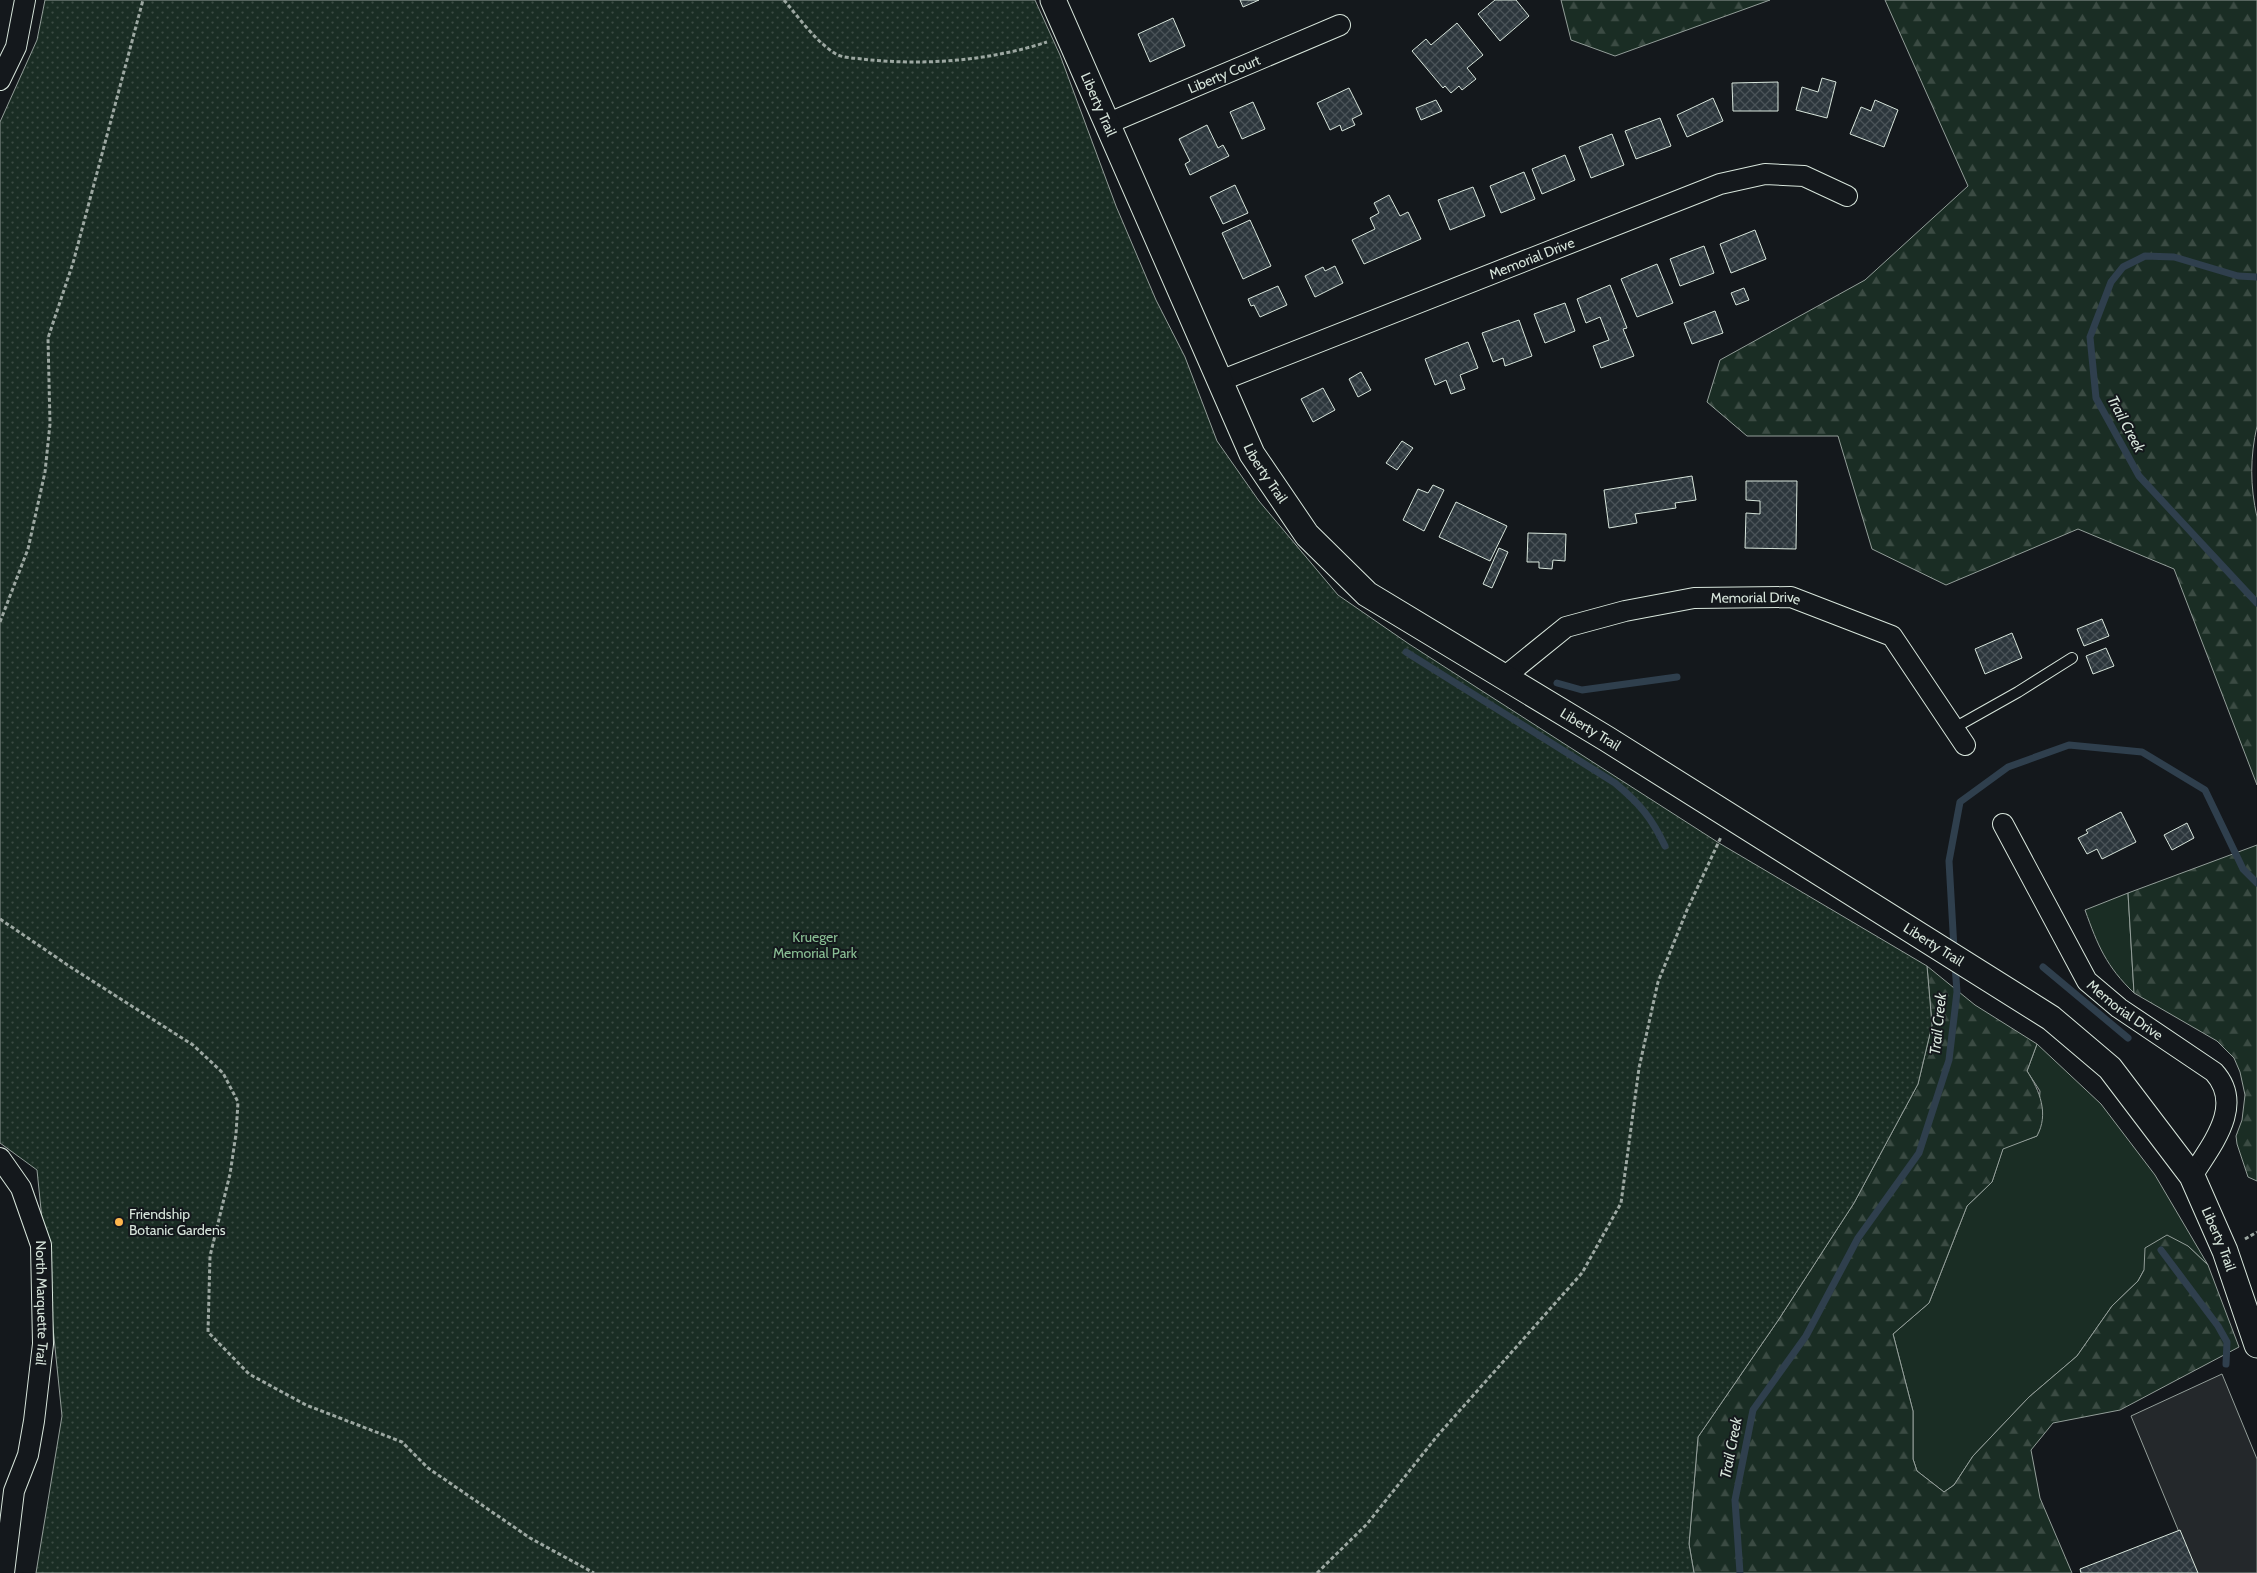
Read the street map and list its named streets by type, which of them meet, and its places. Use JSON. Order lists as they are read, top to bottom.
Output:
{
  "streets": {
    "street": [
      "Liberty Court",
      "Liberty Trail",
      "Memorial Drive",
      "North Marquette Trail"
    ]
  },
  "crossings": [
    ["Liberty Court", "Liberty Trail"],
    ["Liberty Trail", "Memorial Drive"]
  ],
  "water": ["Trail Creek"],
  "parks": ["Krueger Memorial Park"],
  "places": ["Friendship Botanic Gardens"]
}
